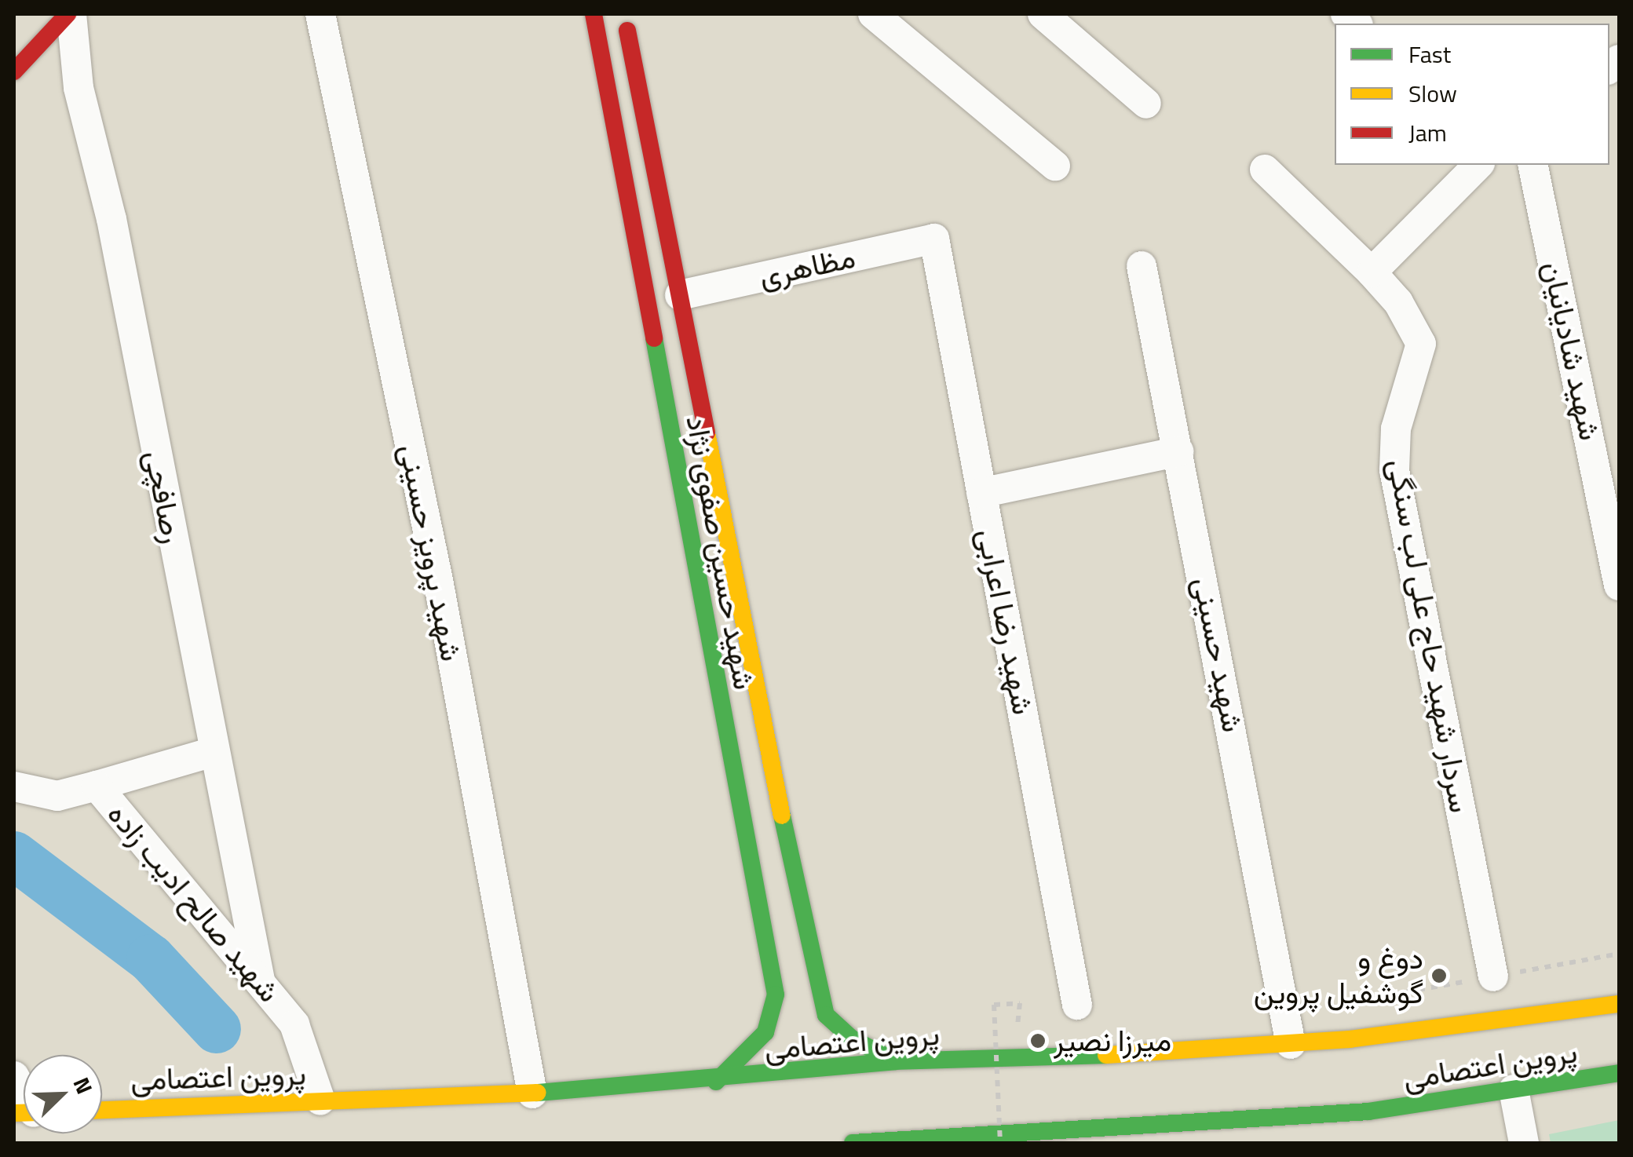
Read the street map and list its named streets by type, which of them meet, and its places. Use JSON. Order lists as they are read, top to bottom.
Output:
{
  "streets": {
    "street": [
      "مظاهری",
      "شهید شادیانیان",
      "رصافچی",
      "شهید پرویز حسینی",
      "شهید حسین صفوی نژاد",
      "شهید رضا اعرابی",
      "سردار شهید حاج علی لب سنگی",
      "شهید حسینی",
      "شهید صالح ادیب زاده",
      "پروین اعتصامی"
    ]
  },
  "crossings": [
    ["مظاهری", "شهید حسین صفوی نژاد"],
    ["مظاهری", "شهید رضا اعرابی"],
    ["رصافچی", "شهید صالح ادیب زاده"],
    ["شهید پرویز حسینی", "پروین اعتصامی"],
    ["شهید حسین صفوی نژاد", "پروین اعتصامی"],
    ["شهید حسینی", "پروین اعتصامی"],
    ["شهید صالح ادیب زاده", "پروین اعتصامی"]
  ],
  "places": ["دوغ و گوشفیل پروین", "میرزا نصیر"],
  "legend": ["Fast", "Slow", "Jam"],
  "north": "top right"
}
